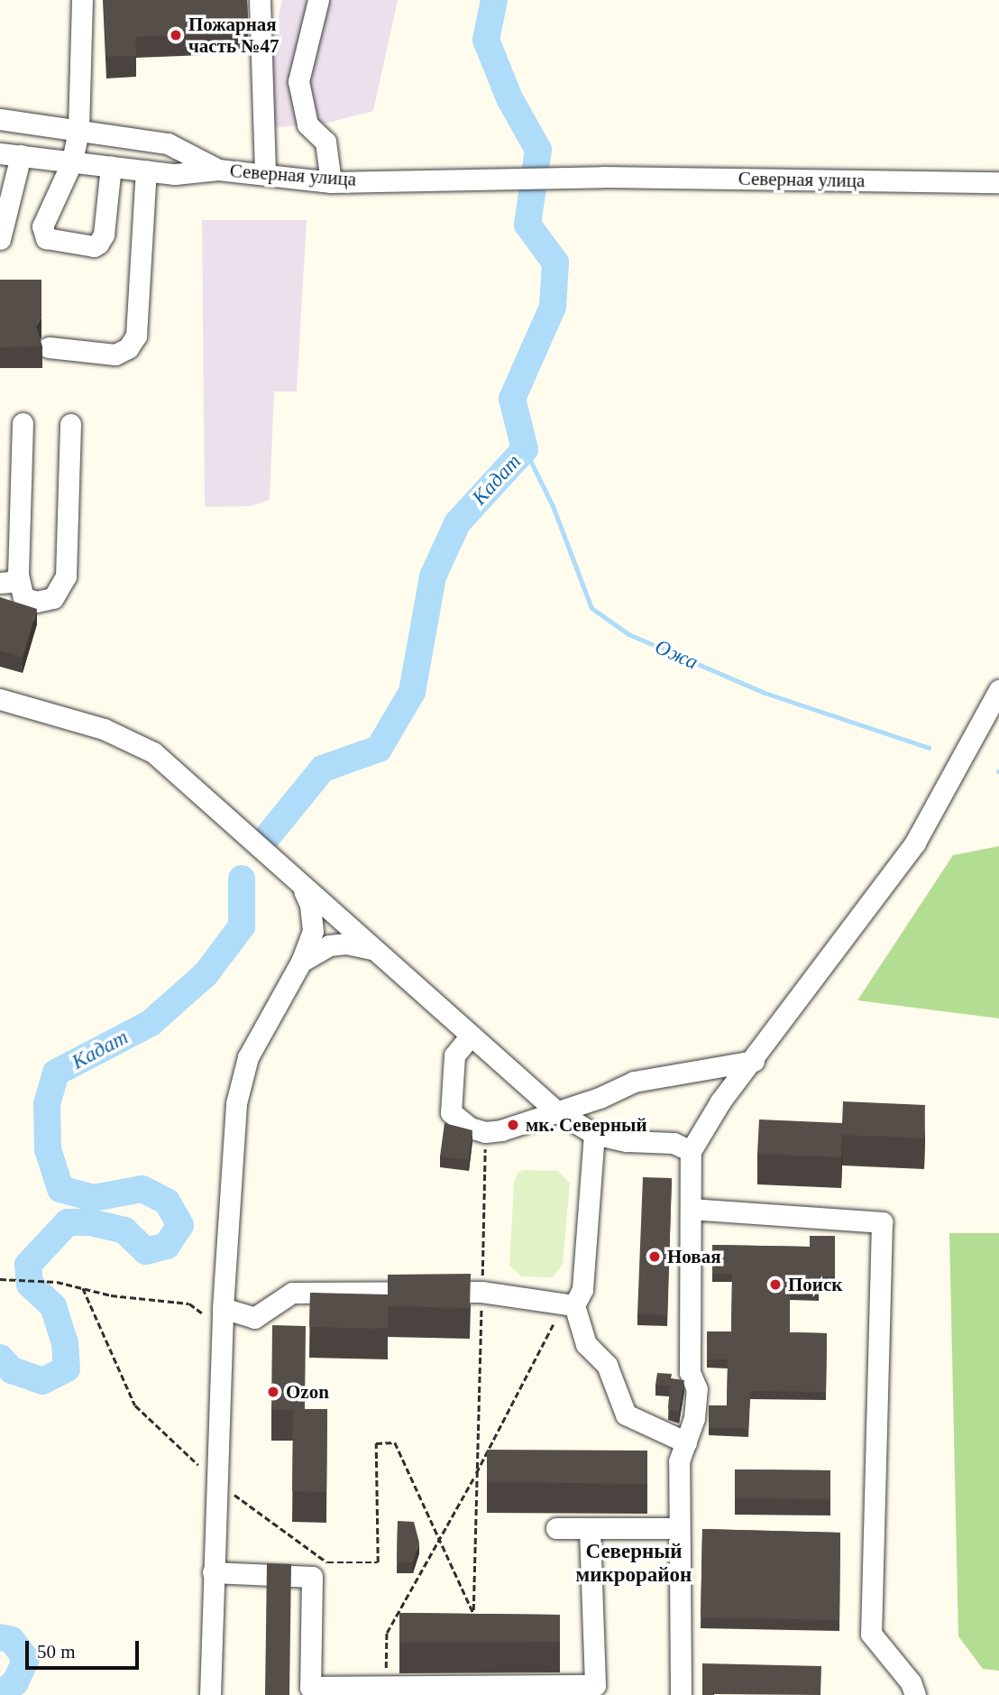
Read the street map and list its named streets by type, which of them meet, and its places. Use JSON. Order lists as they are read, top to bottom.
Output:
{
  "streets": {
    "street": ["Северная улица"]
  },
  "districts": ["Северный микрорайон"],
  "water": ["Кадат", "Ожа"],
  "places": [
    "Пожарная часть №47",
    "мк. Северный",
    "Новая",
    "Поиск",
    "Ozon"
  ],
  "scale_bar": "50 m"
}
